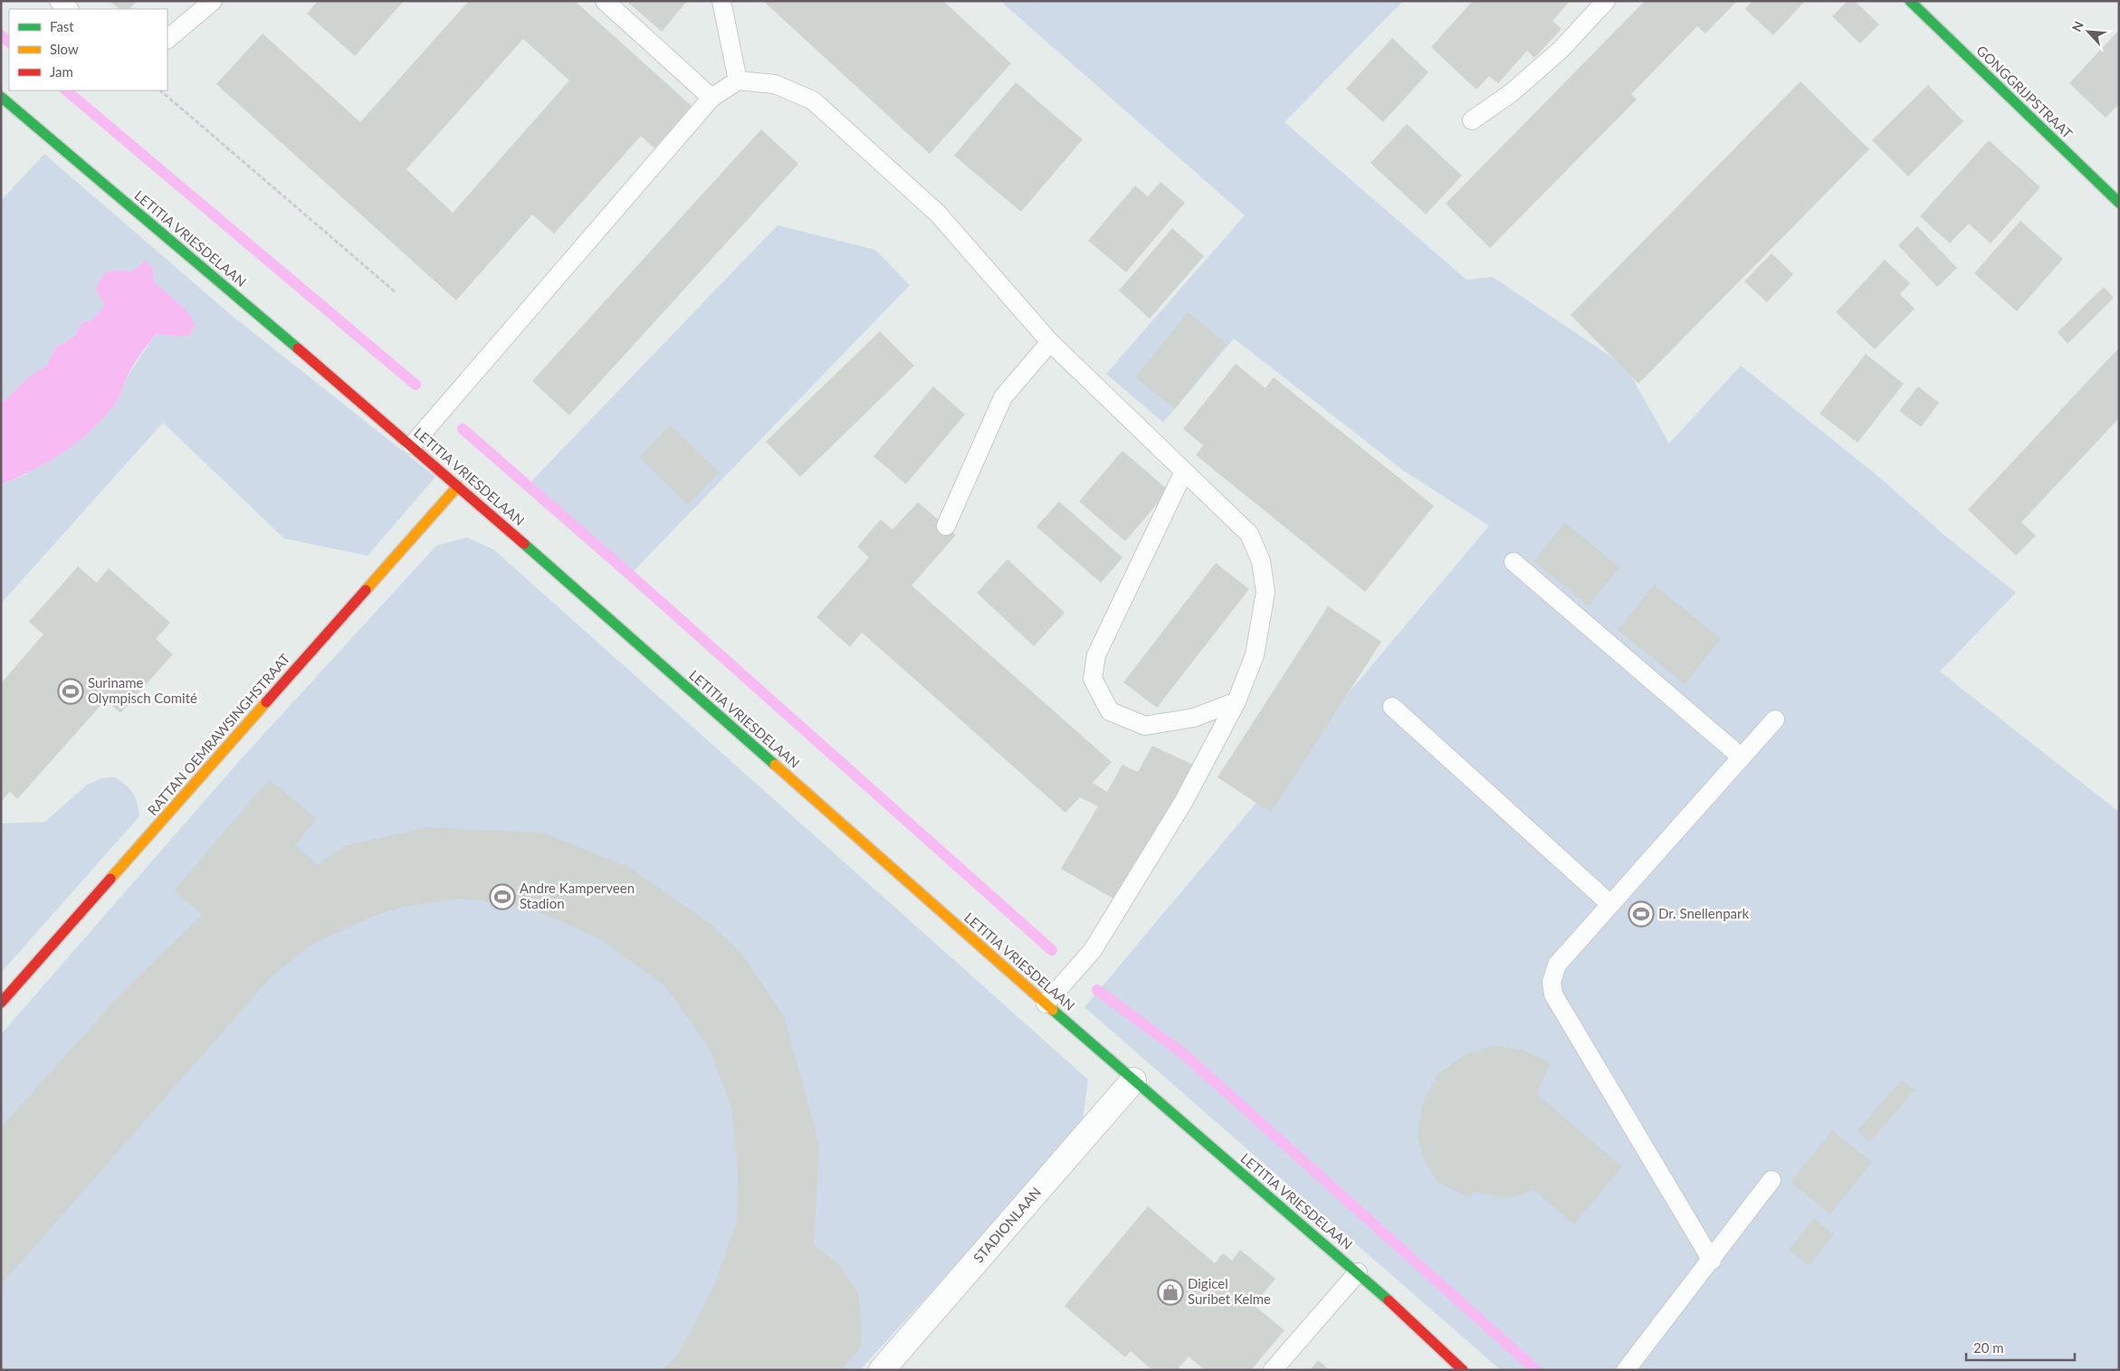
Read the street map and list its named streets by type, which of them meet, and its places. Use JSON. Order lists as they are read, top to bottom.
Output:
{
  "streets": {
    "street": [
      "GONGGRIJPSTRAAT",
      "LETITIA VRIESDELAAN",
      "RATTAN OEMRAWSINGHSTRAAT",
      "STADIONLAAN"
    ]
  },
  "crossings": [
    ["LETITIA VRIESDELAAN", "RATTAN OEMRAWSINGHSTRAAT"],
    ["LETITIA VRIESDELAAN", "STADIONLAAN"]
  ],
  "places": {
    "sports": ["Suriname Olympisch Comité", "Andre Kamperveen Stadion", "Dr. Snellenpark"],
    "shop": ["Digicel Suribet Kelme"]
  },
  "legend": ["Fast", "Slow", "Jam"],
  "scale_bar": "20 m",
  "north": "top left"
}
